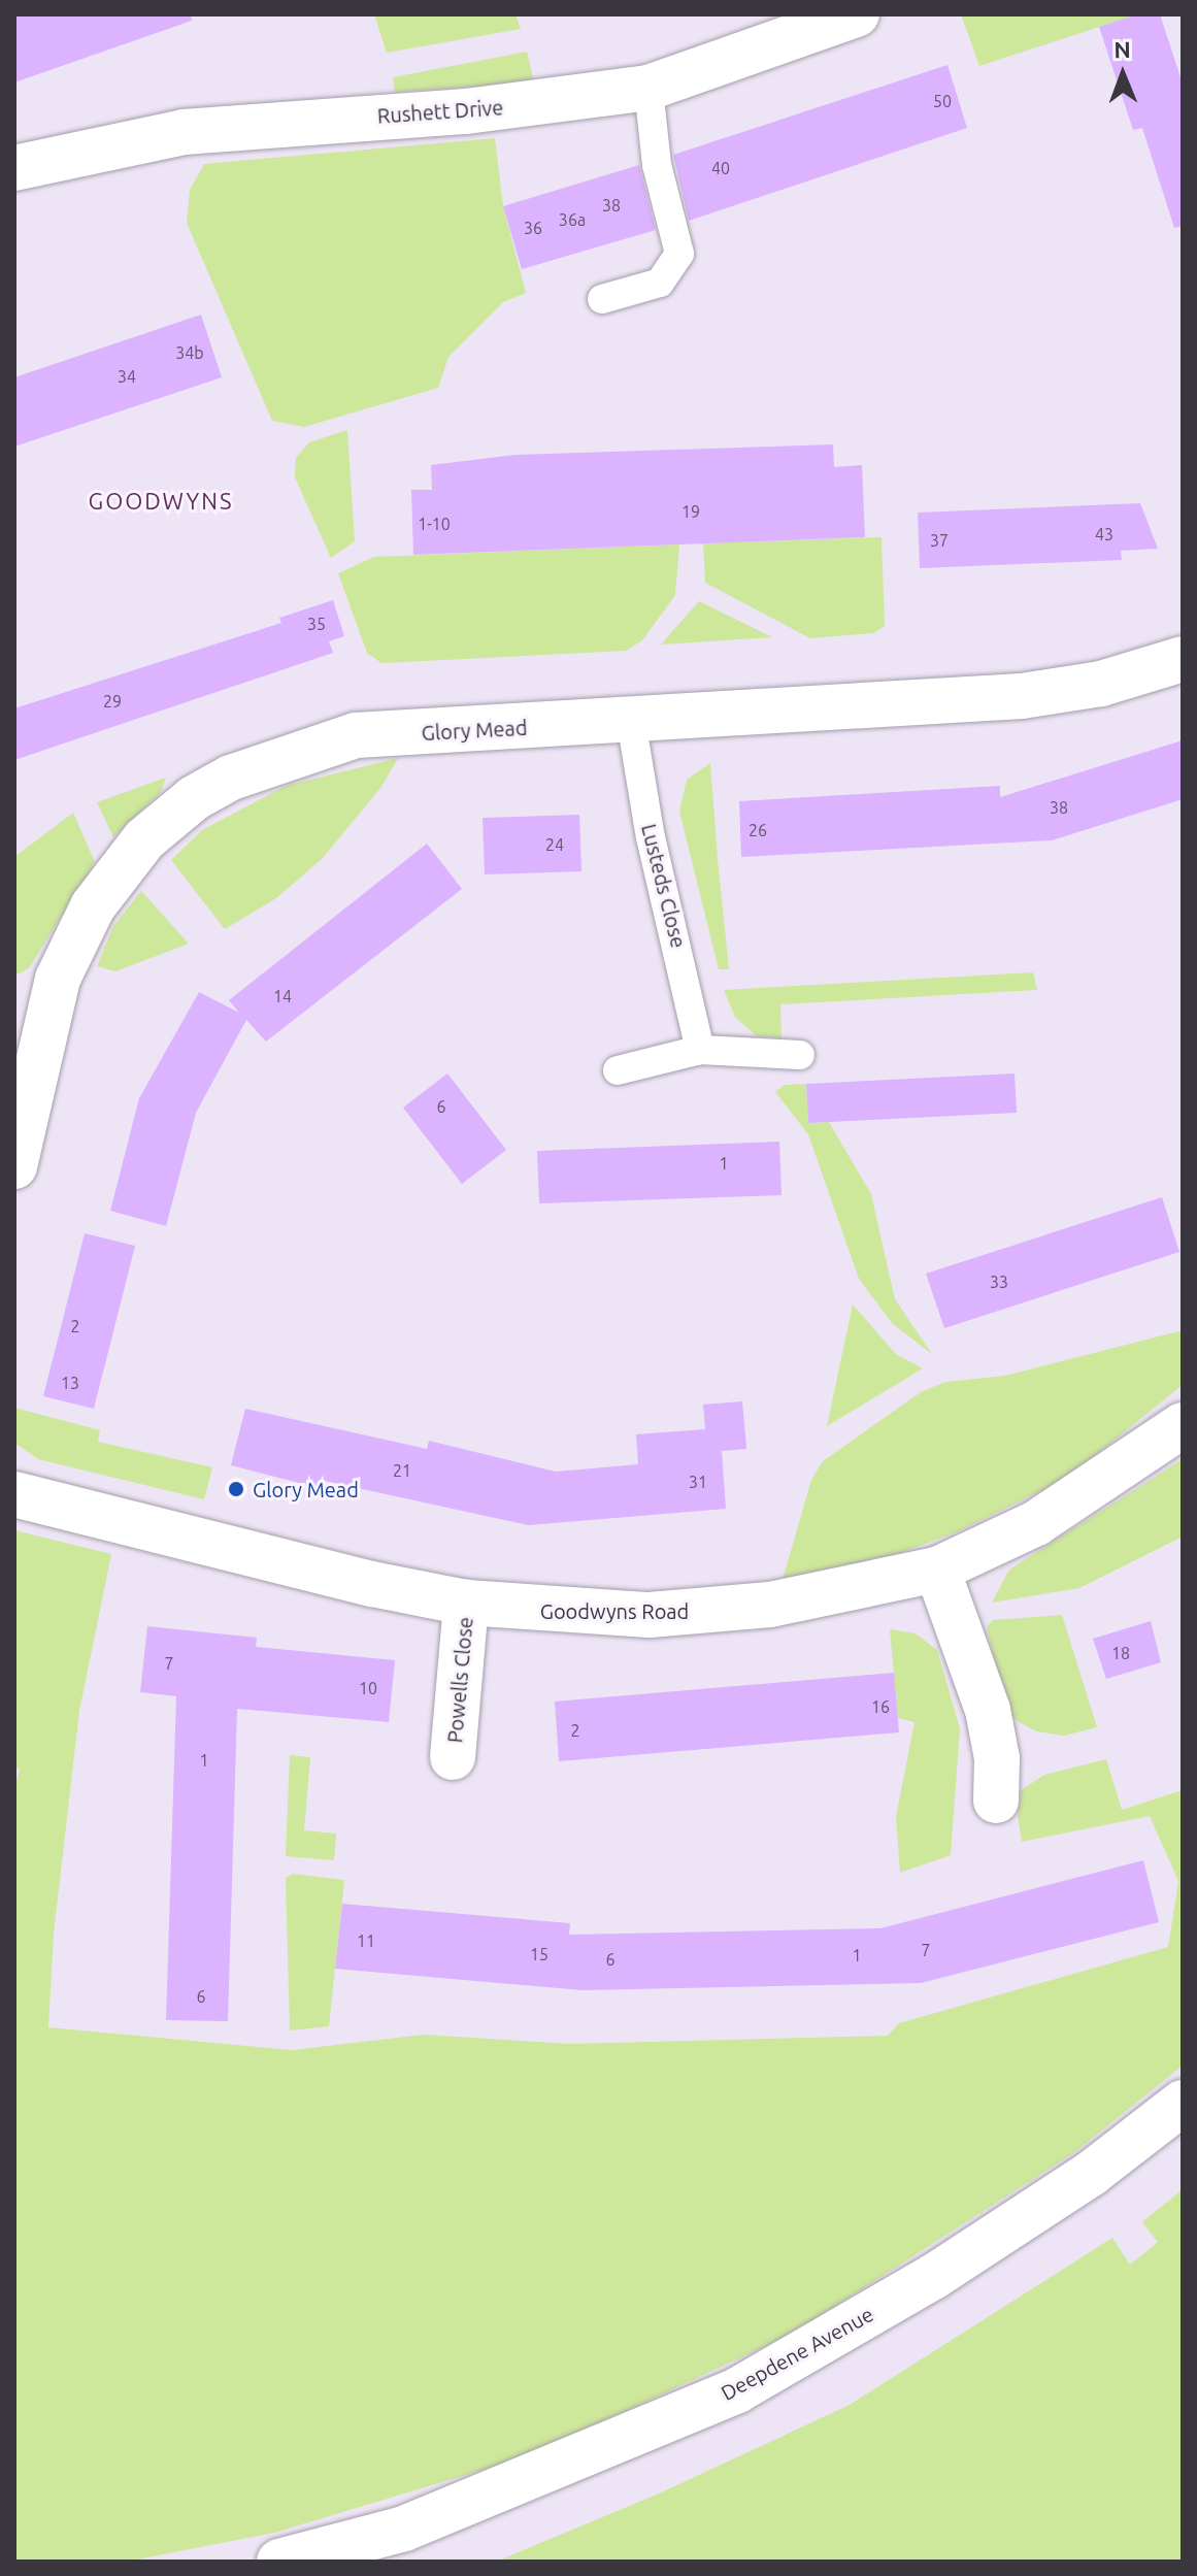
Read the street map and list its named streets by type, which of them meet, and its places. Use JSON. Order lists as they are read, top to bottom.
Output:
{
  "streets": {
    "main road": [
      "Rushett Drive",
      "Glory Mead",
      "Goodwyns Road",
      "Powells Close",
      "Deepdene Avenue"
    ],
    "lane": ["Lusteds Close"]
  },
  "crossings": [
    ["Glory Mead", "Lusteds Close"],
    ["Goodwyns Road", "Powells Close"]
  ],
  "districts": ["GOODWYNS"],
  "places": ["Glory Mead"],
  "house_numbers": [
    "50",
    "40",
    "38",
    "36a",
    "36",
    "34b",
    "34",
    "19",
    "1-10",
    "43",
    "37",
    "35",
    "29",
    "38",
    "26",
    "24",
    "14",
    "6",
    "1",
    "33",
    "2",
    "13",
    "21",
    "31",
    "18",
    "7",
    "10",
    "16",
    "2",
    "1",
    "11",
    "7",
    "15",
    "1",
    "6",
    "6"
  ],
  "north": "top"
}
